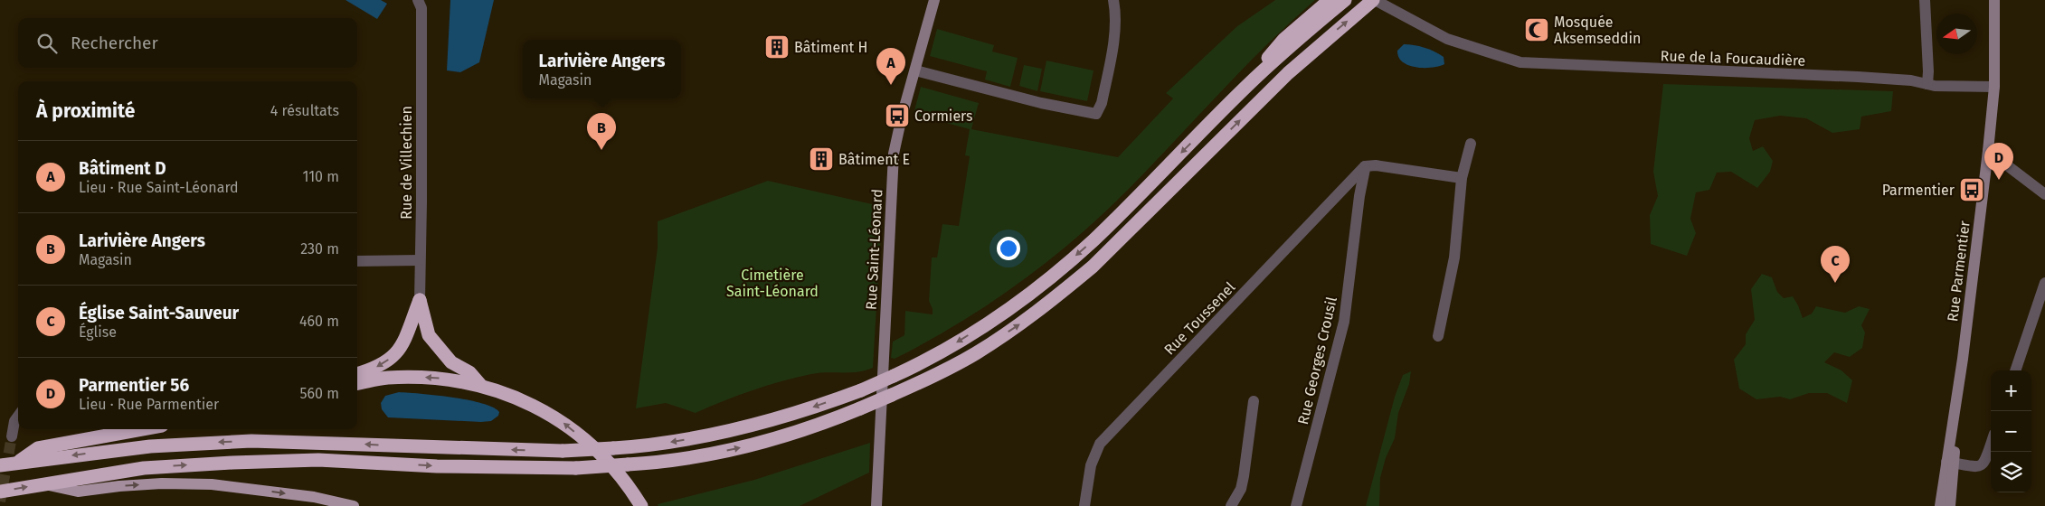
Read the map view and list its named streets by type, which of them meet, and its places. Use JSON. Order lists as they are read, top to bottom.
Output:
{
  "streets": {
    "street": [
      "Rue de la Foucaudière",
      "Rue de Villechien",
      "Rue Saint-Léonard",
      "Rue Parmentier",
      "Rue Toussenel",
      "Rue Georges Crousil"
    ]
  },
  "crossings": [
    ["Rue de la Foucaudière", "Rue Parmentier"],
    ["Rue Toussenel", "Rue Georges Crousil"]
  ],
  "parks": ["Cimetière Saint-Léonard"],
  "places": {
    "mosque": ["Mosquée Aksemseddin"],
    "building": ["Bâtiment H", "Bâtiment E"],
    "bus stop": ["Cormiers", "Parmentier"]
  },
  "north": "left",
  "page": {
    "search": "Rechercher",
    "popup": ["Larivière Angers", "Magasin"],
    "pins": [
      "A",
      "B",
      "D",
      "C"
    ],
    "heading": ["À proximité", "4 résultats"],
    "list": [
      {
        "mark": "A",
        "name": "Bâtiment D",
        "note": "Lieu · Rue Saint-Léonard",
        "value": "110 m"
      },
      {
        "mark": "B",
        "name": "Larivière Angers",
        "note": "Magasin",
        "value": "230 m"
      },
      {
        "mark": "C",
        "name": "Église Saint-Sauveur",
        "note": "Église",
        "value": "460 m"
      },
      {
        "mark": "D",
        "name": "Parmentier 56",
        "note": "Lieu · Rue Parmentier",
        "value": "560 m"
      }
    ],
    "map_buttons": ["+", "−"]
  }
}
